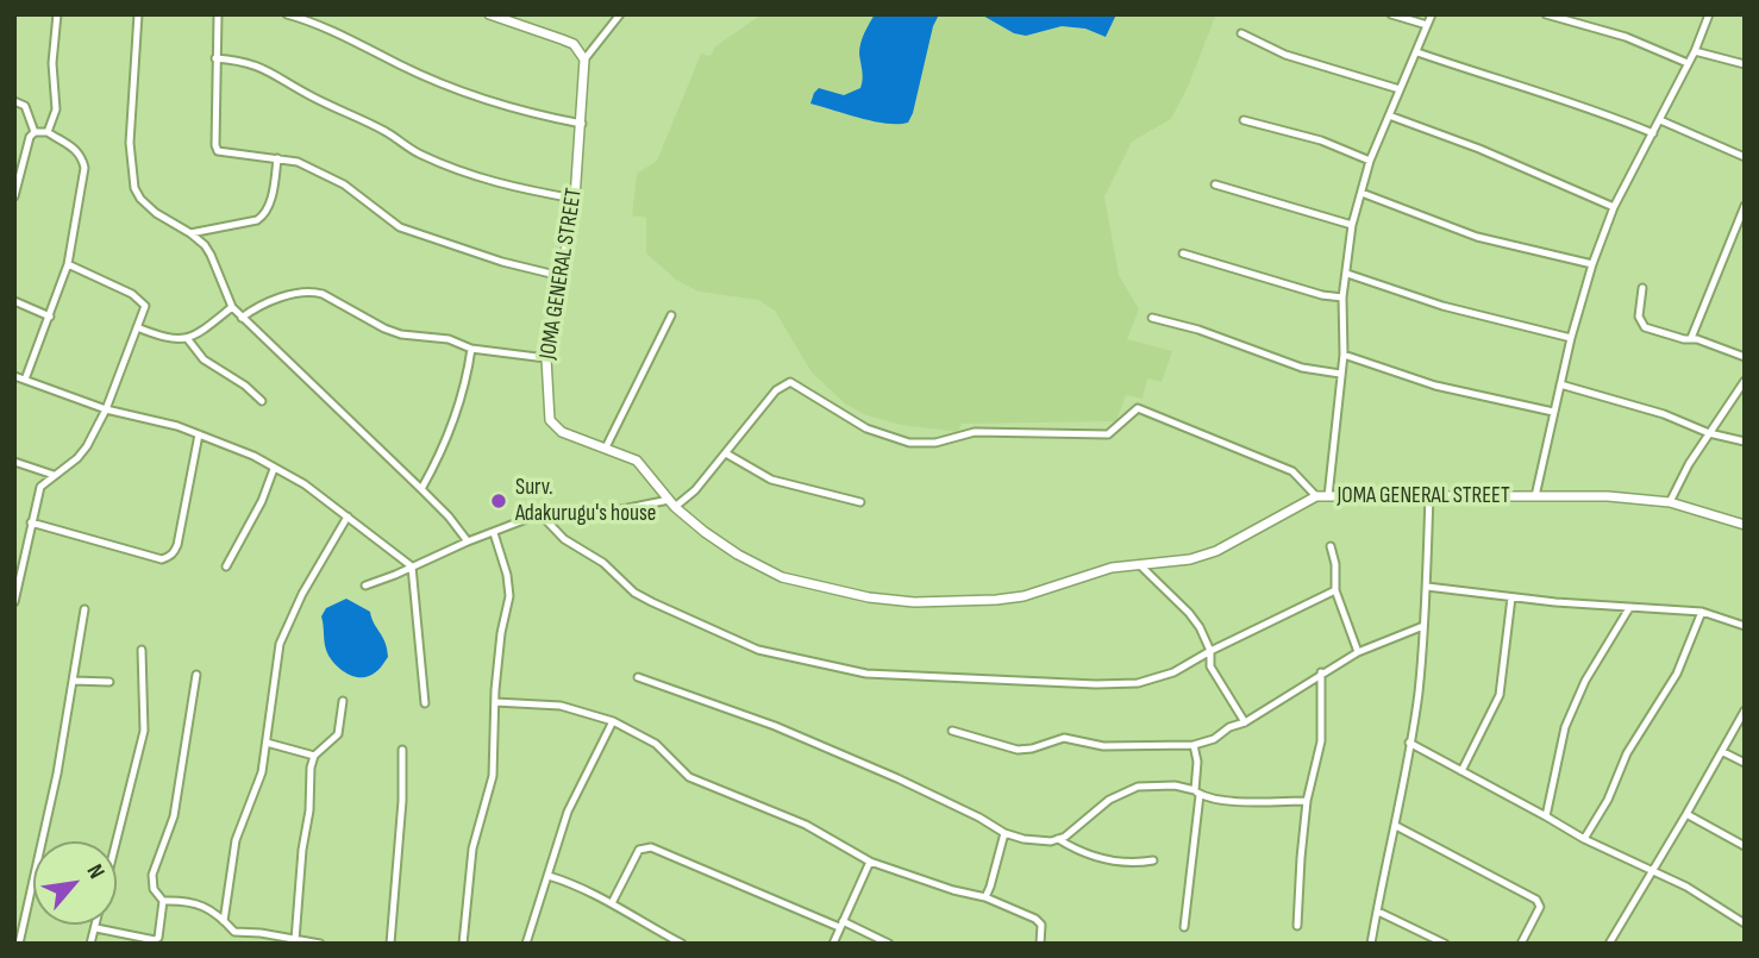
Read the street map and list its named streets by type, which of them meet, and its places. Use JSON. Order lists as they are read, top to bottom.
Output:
{
  "streets": {
    "street": ["JOMA GENERAL STREET"]
  },
  "places": ["Surv. Adakurugu's house"],
  "north": "top right"
}
